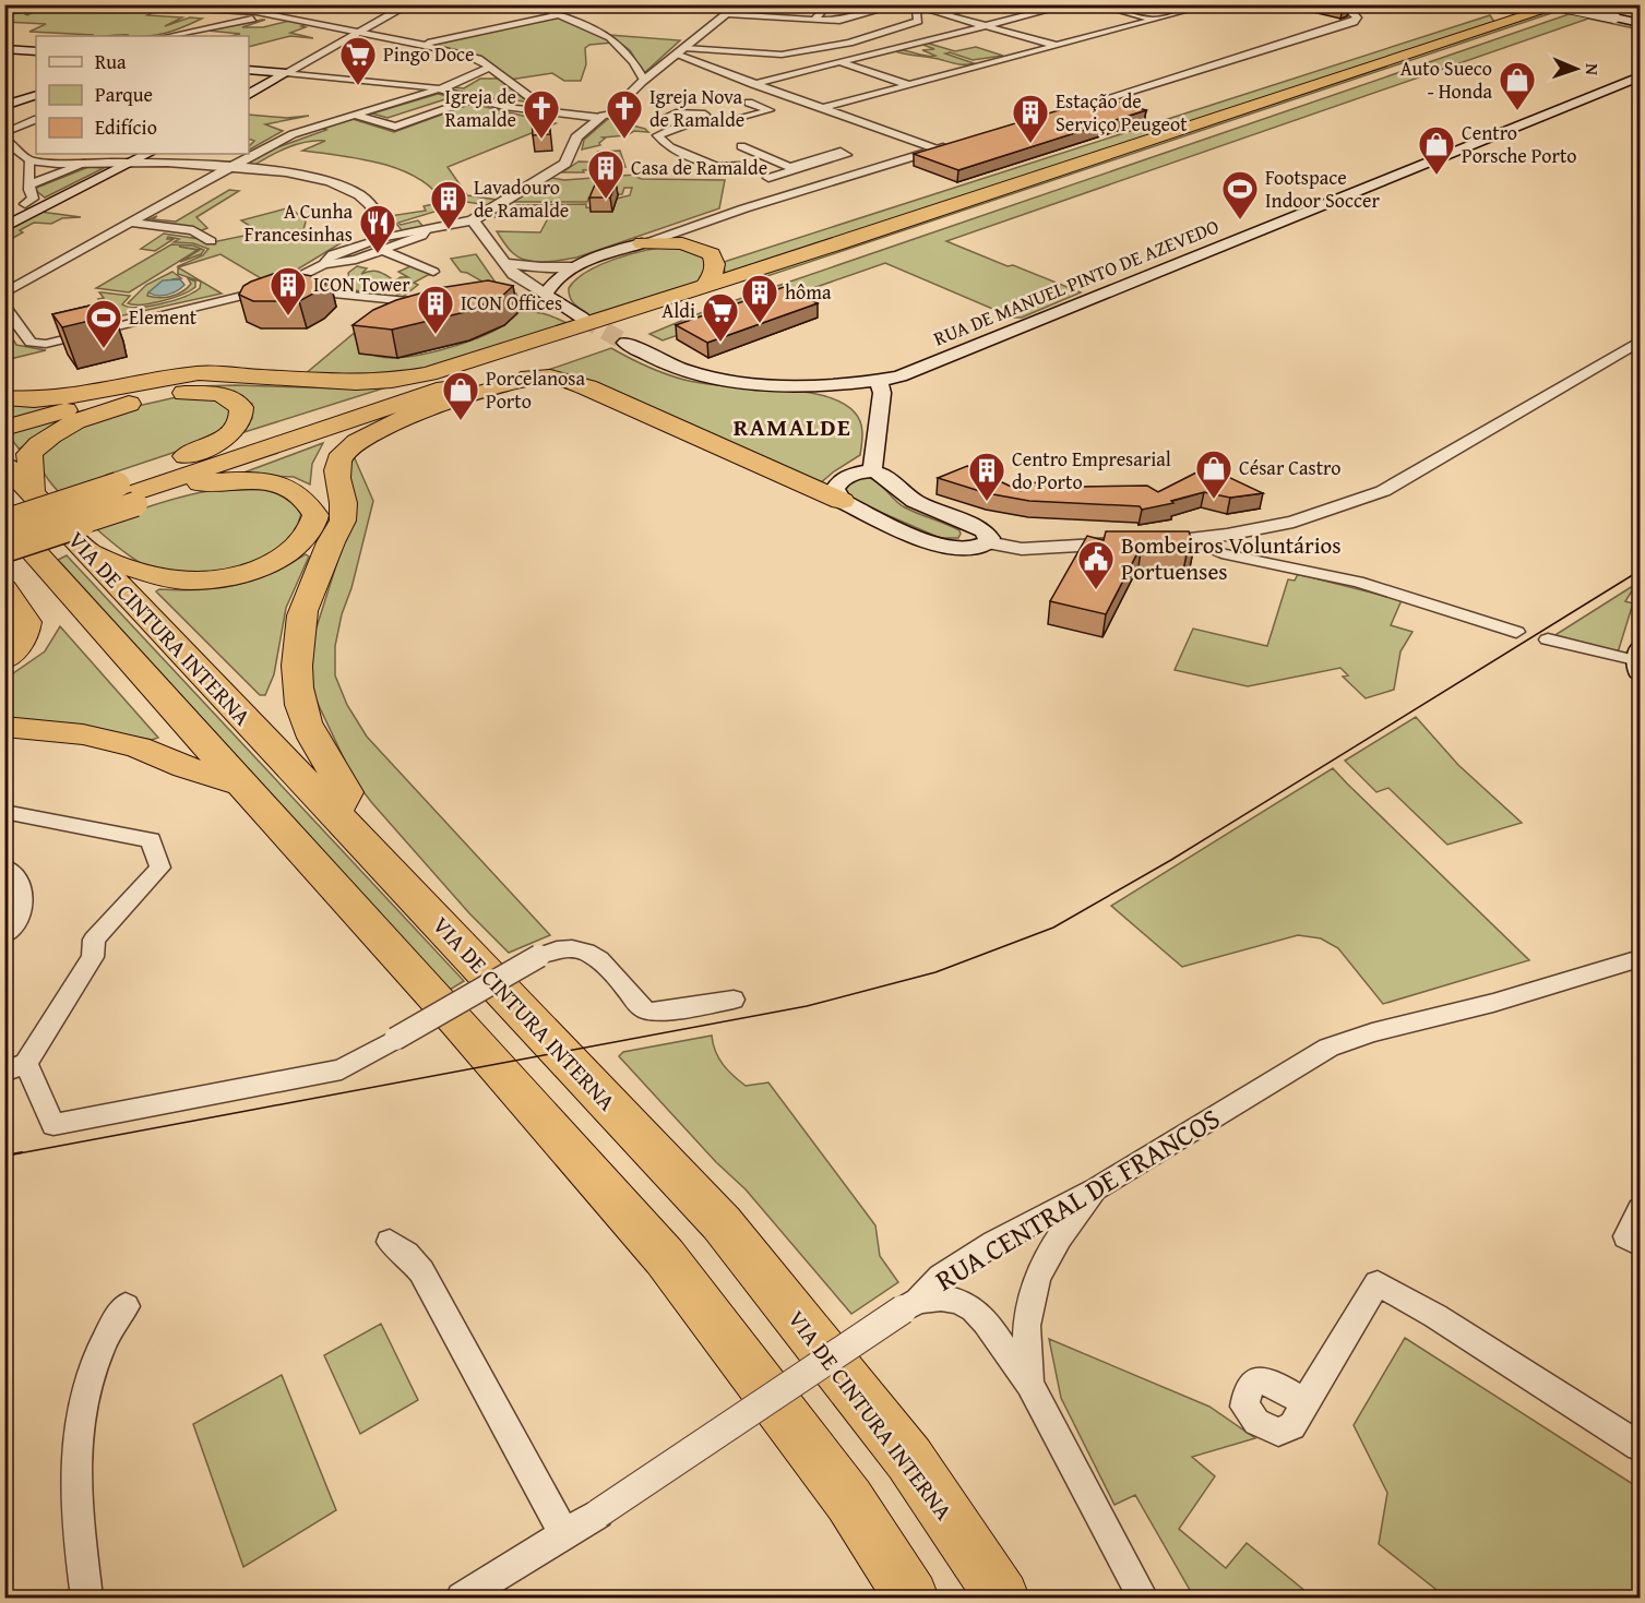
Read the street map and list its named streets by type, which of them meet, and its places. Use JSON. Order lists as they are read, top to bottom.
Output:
{
  "streets": {
    "highway": ["VIA DE CINTURA INTERNA"],
    "main road": ["RUA DE MANUEL PINTO DE AZEVEDO"],
    "street": ["RUA CENTRAL DE FRANCOS"]
  },
  "districts": ["RAMALDE"],
  "places": {
    "supermarket": ["Pingo Doce", "Aldi"],
    "shop": [
      "Auto Sueco - Honda",
      "Centro Porsche Porto",
      "Porcelanosa Porto",
      "César Castro"
    ],
    "church": ["Igreja de Ramalde", "Igreja Nova de Ramalde"],
    "building": [
      "Estação de Serviço Peugeot",
      "Casa de Ramalde",
      "Lavadouro de Ramalde",
      "ICON Tower",
      "hôma",
      "ICON Offices",
      "Centro Empresarial do Porto"
    ],
    "sports": ["Footspace Indoor Soccer", "Element"],
    "restaurant": ["A Cunha Francesinhas"],
    "public building": ["Bombeiros Voluntários Portuenses"]
  },
  "legend": ["Rua", "Parque", "Edifício"],
  "north": "right"
}
